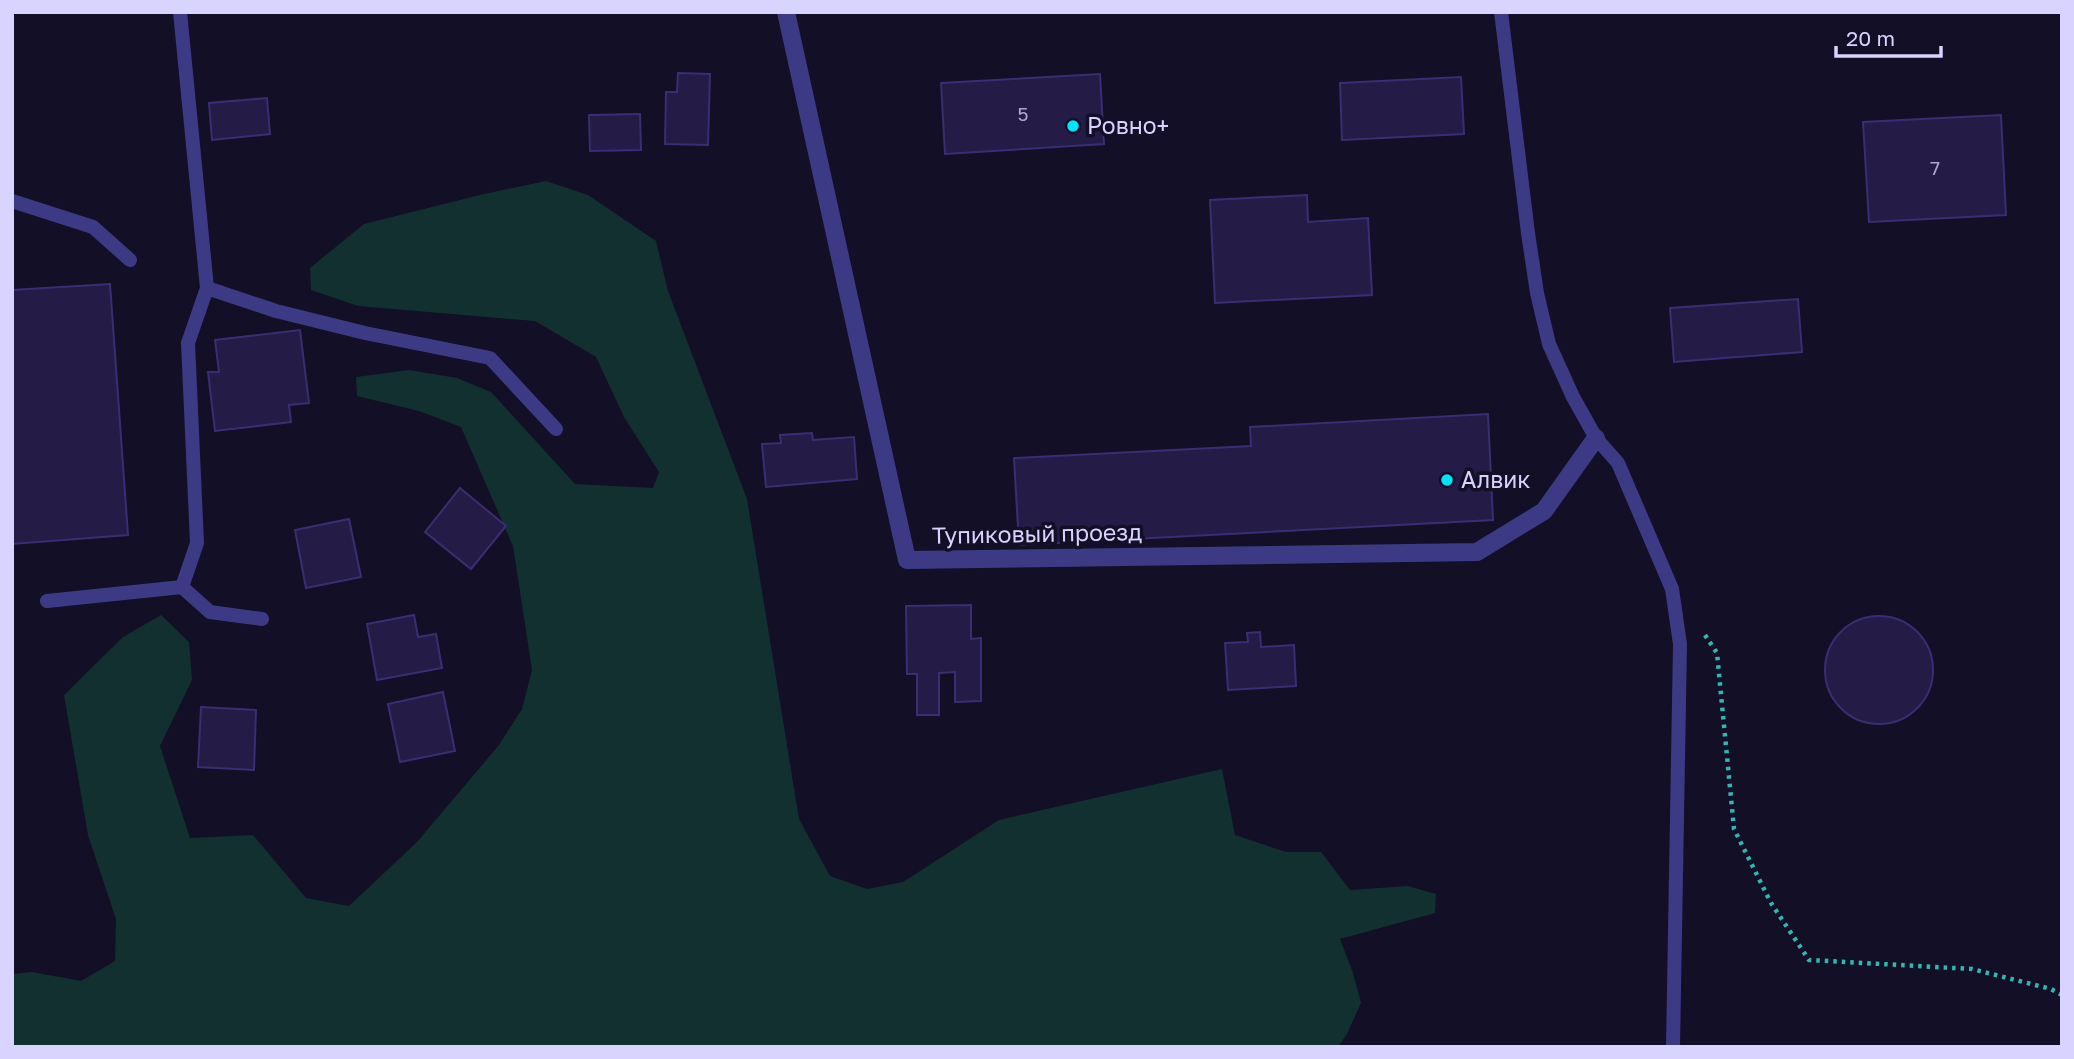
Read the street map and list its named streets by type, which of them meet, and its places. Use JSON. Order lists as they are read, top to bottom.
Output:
{
  "streets": {
    "street": ["Тупиковый проезд"]
  },
  "places": ["Ровно+", "Алвик"],
  "house_numbers": ["5", "7"],
  "scale_bar": "20 m"
}
